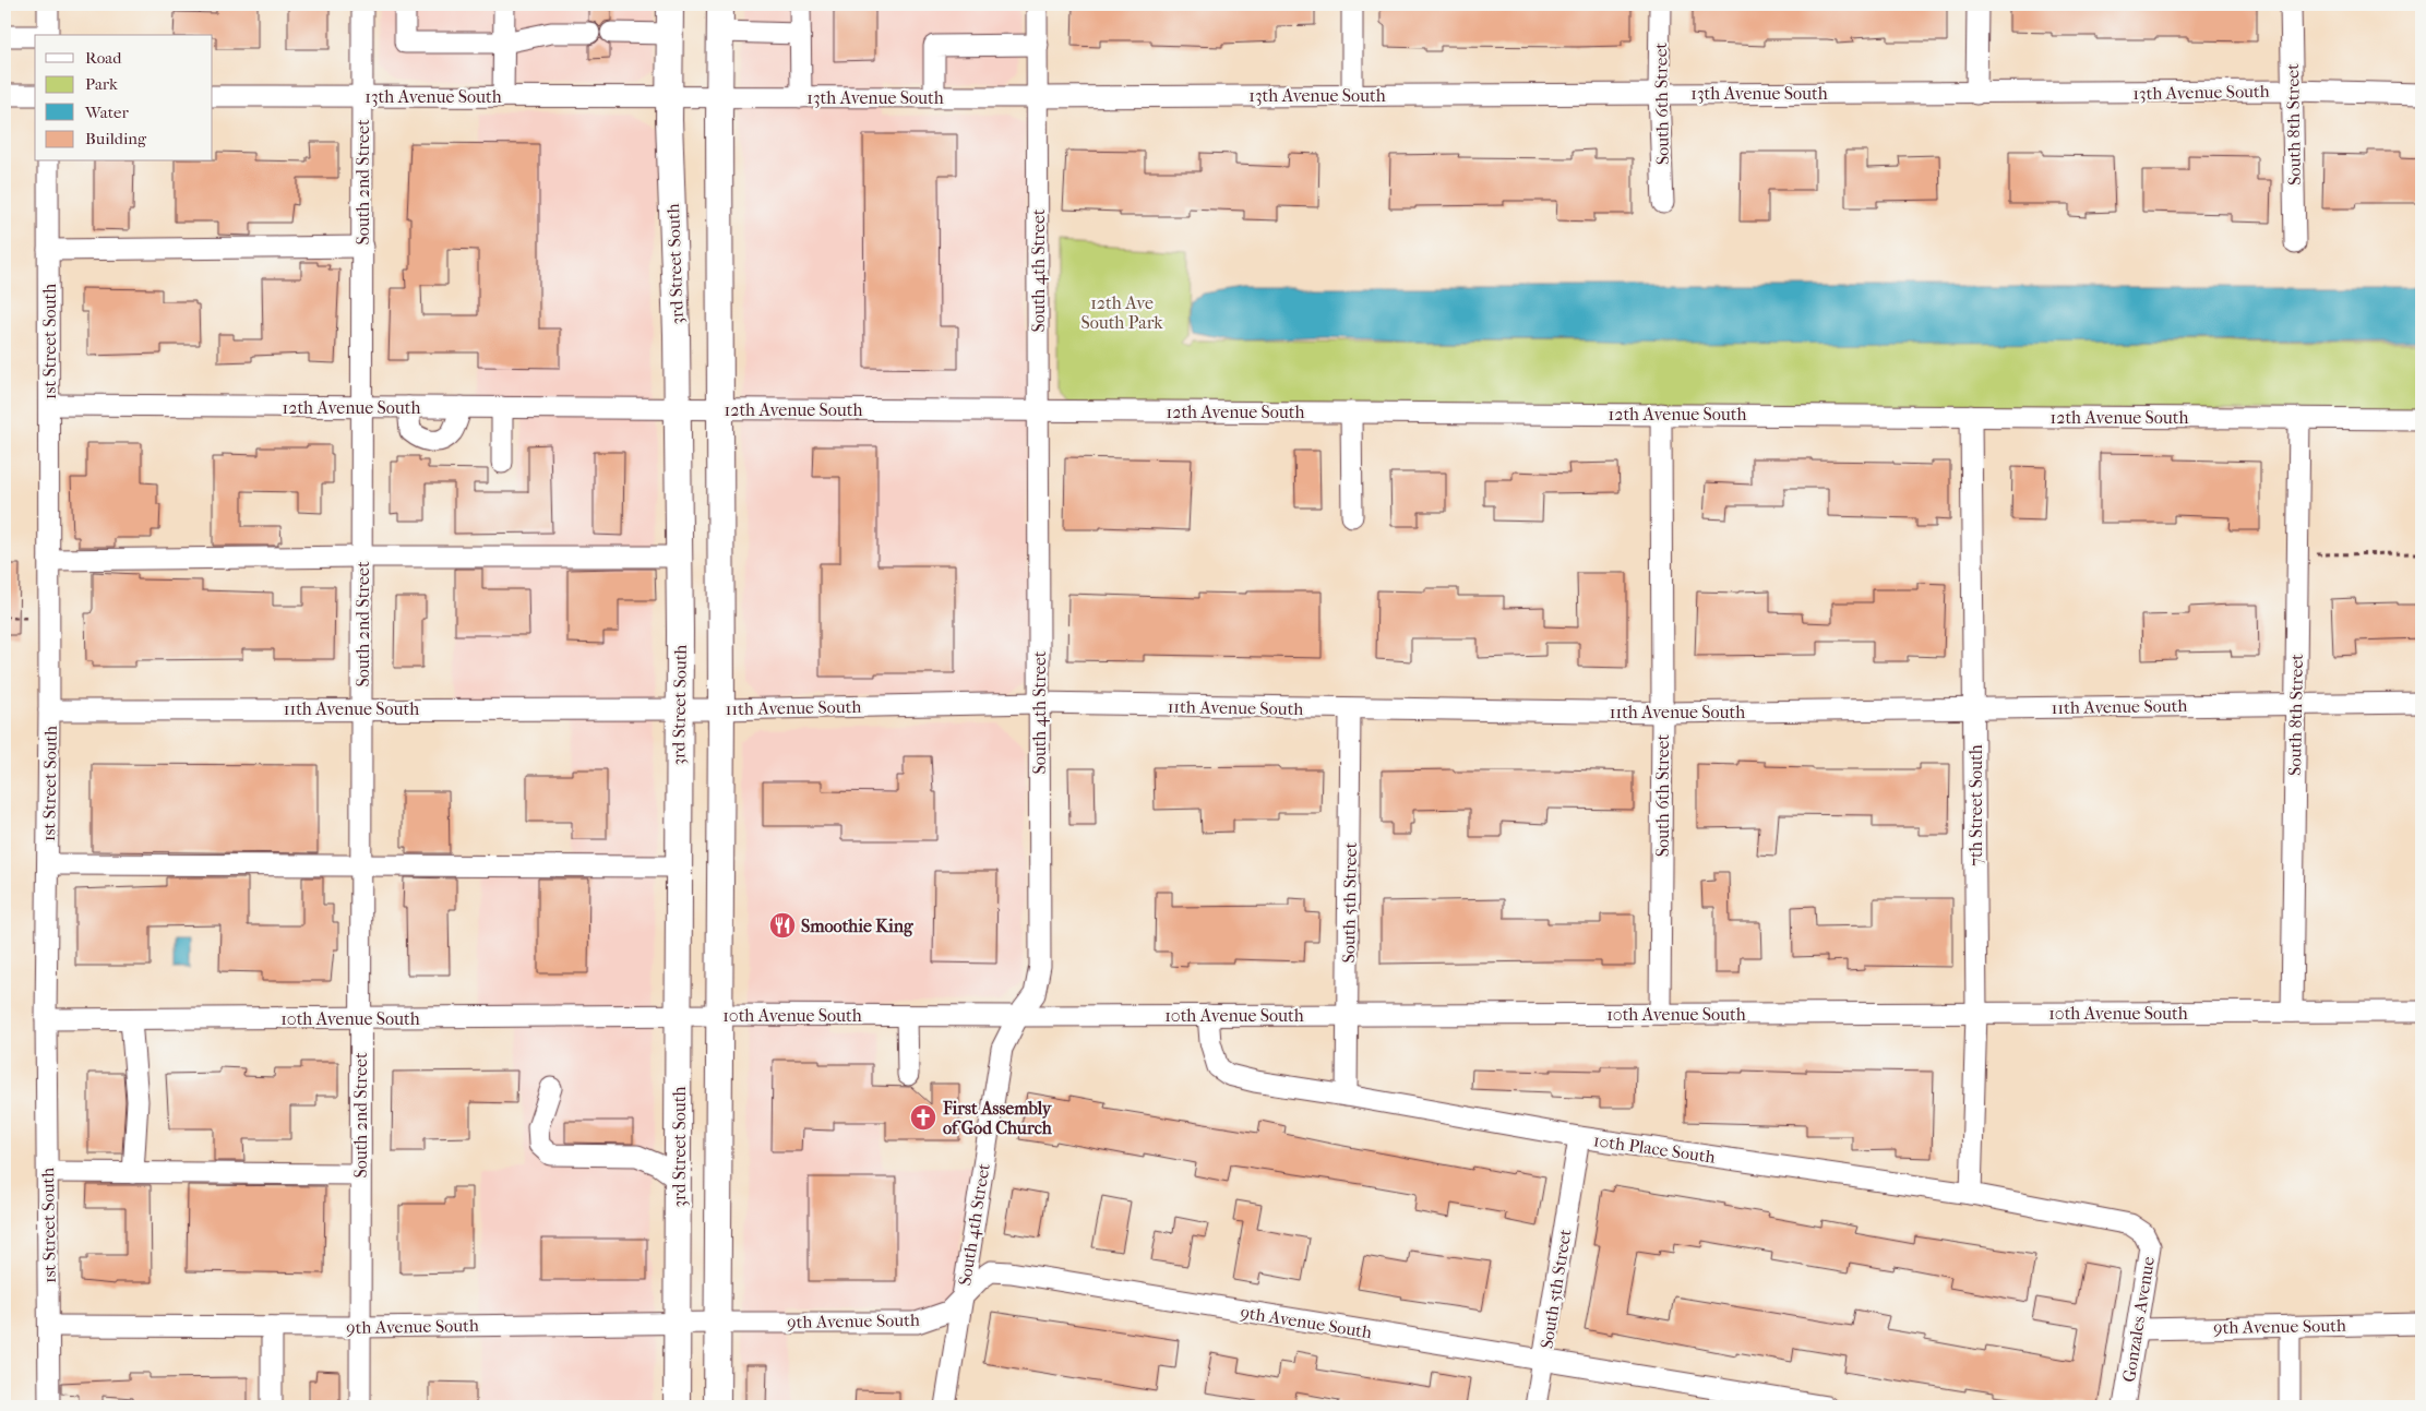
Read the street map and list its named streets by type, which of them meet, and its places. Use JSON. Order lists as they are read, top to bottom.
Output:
{
  "streets": {
    "main road": ["3rd Street South"],
    "street": [
      "13th Avenue South",
      "South 6th Street",
      "South 8th Street",
      "South 2nd Street",
      "South 4th Street",
      "1st Street South",
      "12th Avenue South",
      "11th Avenue South",
      "7th Street South",
      "South 5th Street",
      "10th Avenue South",
      "10th Place South",
      "Gonzales Avenue",
      "9th Avenue South"
    ]
  },
  "crossings": [
    ["13th Avenue South", "South 6th Street"],
    ["13th Avenue South", "South 8th Street"],
    ["13th Avenue South", "South 2nd Street"],
    ["13th Avenue South", "3rd Street South"],
    ["13th Avenue South", "South 4th Street"],
    ["South 6th Street", "12th Avenue South"],
    ["South 6th Street", "11th Avenue South"],
    ["South 6th Street", "10th Avenue South"],
    ["South 8th Street", "12th Avenue South"],
    ["South 8th Street", "11th Avenue South"],
    ["South 8th Street", "10th Avenue South"],
    ["South 2nd Street", "12th Avenue South"],
    ["South 2nd Street", "11th Avenue South"],
    ["South 2nd Street", "10th Avenue South"],
    ["South 2nd Street", "9th Avenue South"],
    ["3rd Street South", "12th Avenue South"],
    ["3rd Street South", "11th Avenue South"],
    ["3rd Street South", "10th Avenue South"],
    ["3rd Street South", "9th Avenue South"],
    ["South 4th Street", "12th Avenue South"],
    ["South 4th Street", "11th Avenue South"],
    ["South 4th Street", "10th Avenue South"],
    ["South 4th Street", "9th Avenue South"],
    ["1st Street South", "12th Avenue South"],
    ["1st Street South", "11th Avenue South"],
    ["1st Street South", "10th Avenue South"],
    ["1st Street South", "9th Avenue South"],
    ["12th Avenue South", "7th Street South"],
    ["11th Avenue South", "7th Street South"],
    ["11th Avenue South", "South 5th Street"],
    ["7th Street South", "10th Avenue South"],
    ["7th Street South", "10th Place South"],
    ["South 5th Street", "10th Avenue South"],
    ["South 5th Street", "10th Place South"],
    ["South 5th Street", "9th Avenue South"],
    ["10th Avenue South", "10th Place South"],
    ["10th Place South", "Gonzales Avenue"],
    ["Gonzales Avenue", "9th Avenue South"]
  ],
  "parks": ["12th Ave South Park"],
  "places": {
    "restaurant": ["Smoothie King"],
    "church": ["First Assembly of God Church"]
  },
  "legend": [
    "Road",
    "Park",
    "Water",
    "Building"
  ]
}
